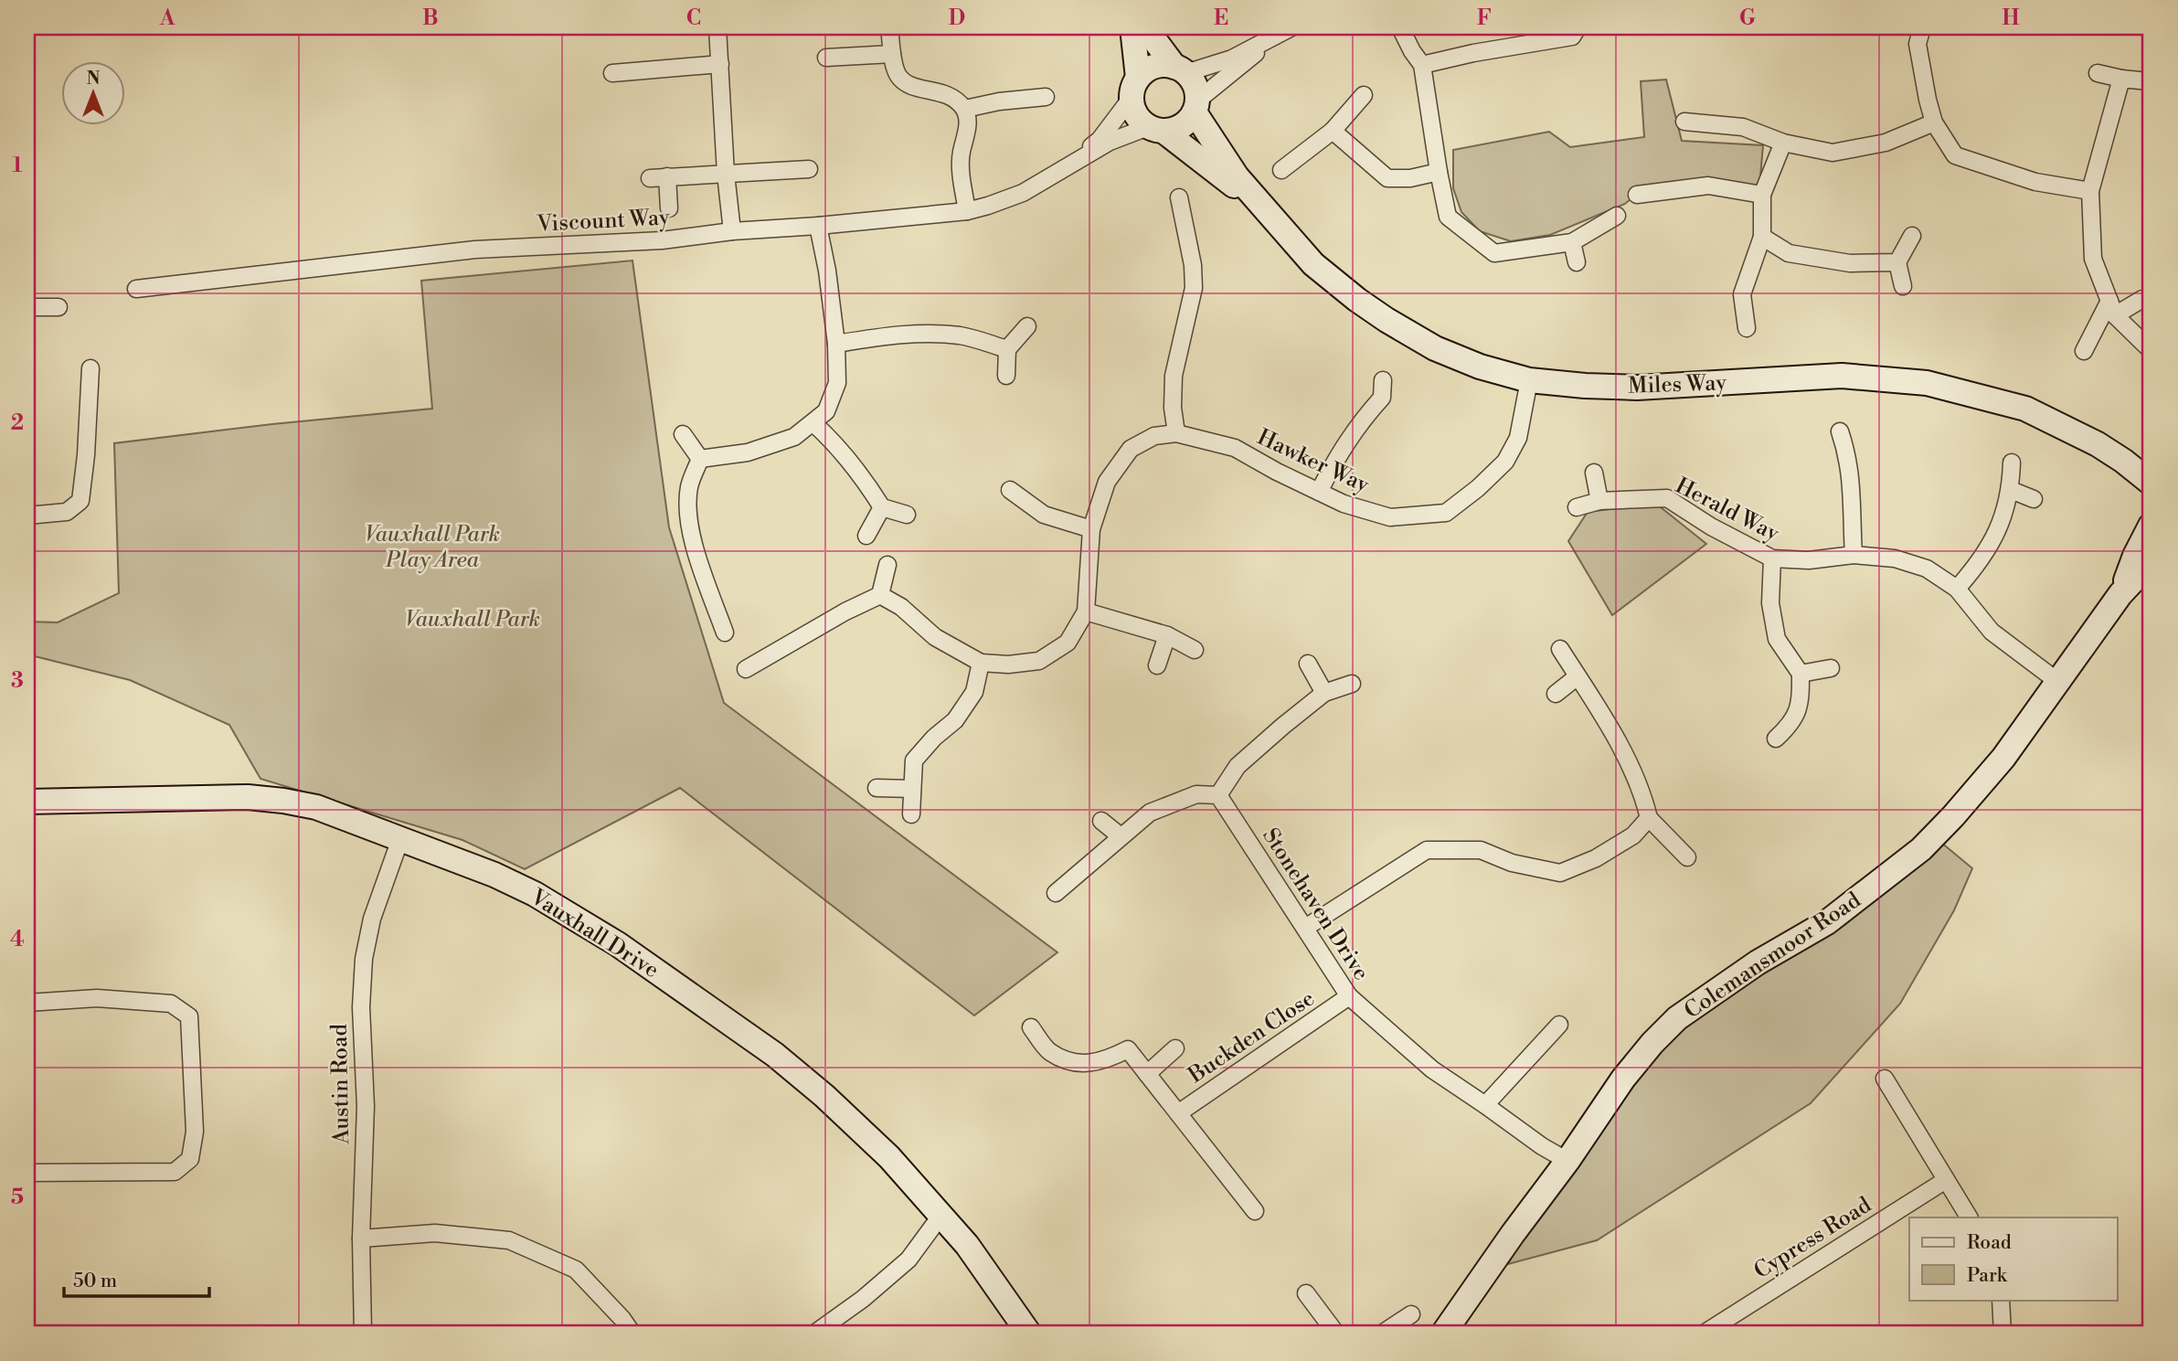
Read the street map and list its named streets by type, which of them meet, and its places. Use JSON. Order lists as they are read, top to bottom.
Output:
{
  "streets": {
    "street": [
      "Viscount Way",
      "Miles Way",
      "Hawker Way",
      "Herald Way",
      "Stonehaven Drive",
      "Vauxhall Drive",
      "Colemansmoor Road",
      "Buckden Close",
      "Austin Road",
      "Cypress Road"
    ]
  },
  "crossings": [
    ["Viscount Way", "Miles Way"],
    ["Miles Way", "Hawker Way"],
    ["Herald Way", "Colemansmoor Road"],
    ["Stonehaven Drive", "Colemansmoor Road"],
    ["Stonehaven Drive", "Buckden Close"],
    ["Vauxhall Drive", "Austin Road"]
  ],
  "parks": ["Vauxhall Park Play Area", "Vauxhall Park"],
  "legend": ["Road", "Park"],
  "scale_bar": "50 m",
  "north": "top",
  "grid": {
    "columns": [
      "A",
      "B",
      "C",
      "D",
      "E",
      "F",
      "G",
      "H"
    ],
    "rows": [
      "1",
      "2",
      "3",
      "4",
      "5"
    ]
  }
}
